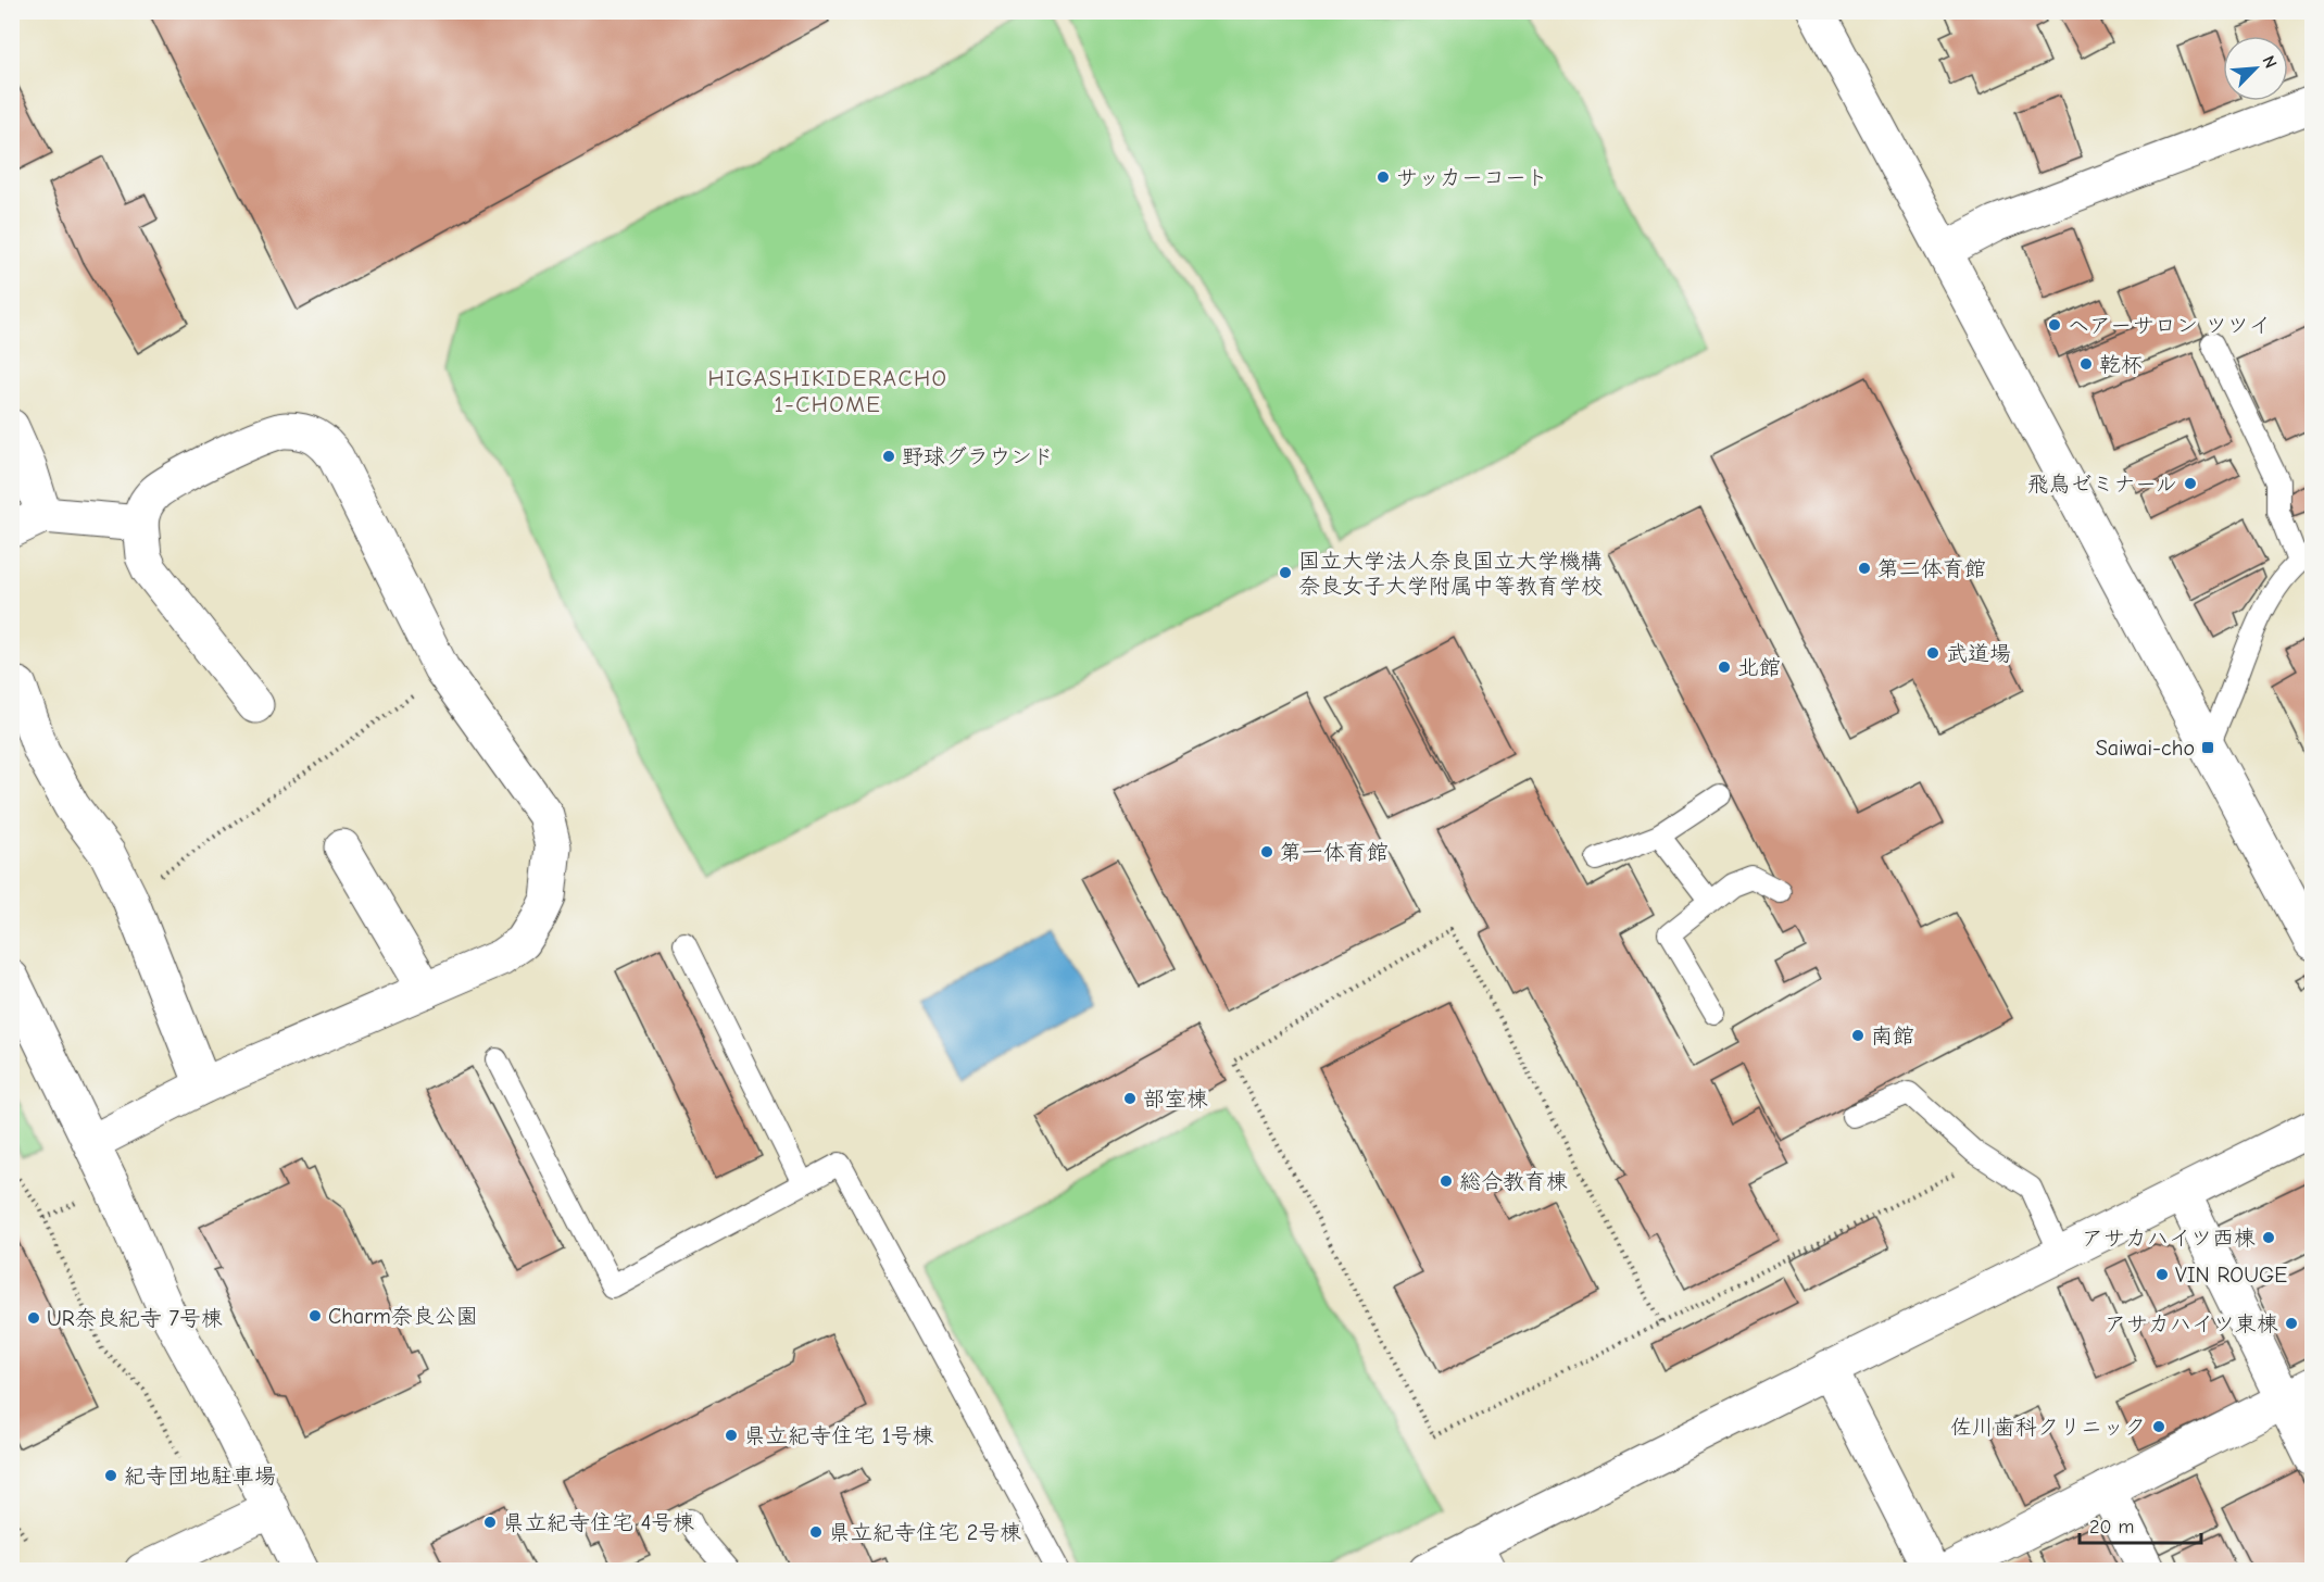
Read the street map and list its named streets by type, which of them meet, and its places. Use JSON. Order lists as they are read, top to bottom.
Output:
{
  "districts": ["HIGASHIKIDERACHO 1-CHOME"],
  "places": {
    "other": [
      "サッカーコート",
      "ヘアーサロン ツツイ",
      "乾杯",
      "野球グラウンド",
      "飛鳥ゼミナール",
      "第二体育館",
      "国立大学法人奈良国立大学機構 奈良女子大学附属中等教育学校",
      "武道場",
      "北館",
      "第一体育館",
      "南館",
      "部室棟",
      "総合教育棟",
      "アサカハイツ西棟",
      "VIN ROUGE",
      "Charm奈良公園",
      "UR奈良紀寺 7号棟",
      "アサカハイツ東棟",
      "佐川歯科クリニック",
      "県立紀寺住宅 1号棟",
      "紀寺団地駐車場",
      "県立紀寺住宅 4号棟",
      "県立紀寺住宅 2号棟"
    ],
    "transit": ["Saiwai-cho"]
  },
  "scale_bar": "20 m",
  "north": "top right"
}
